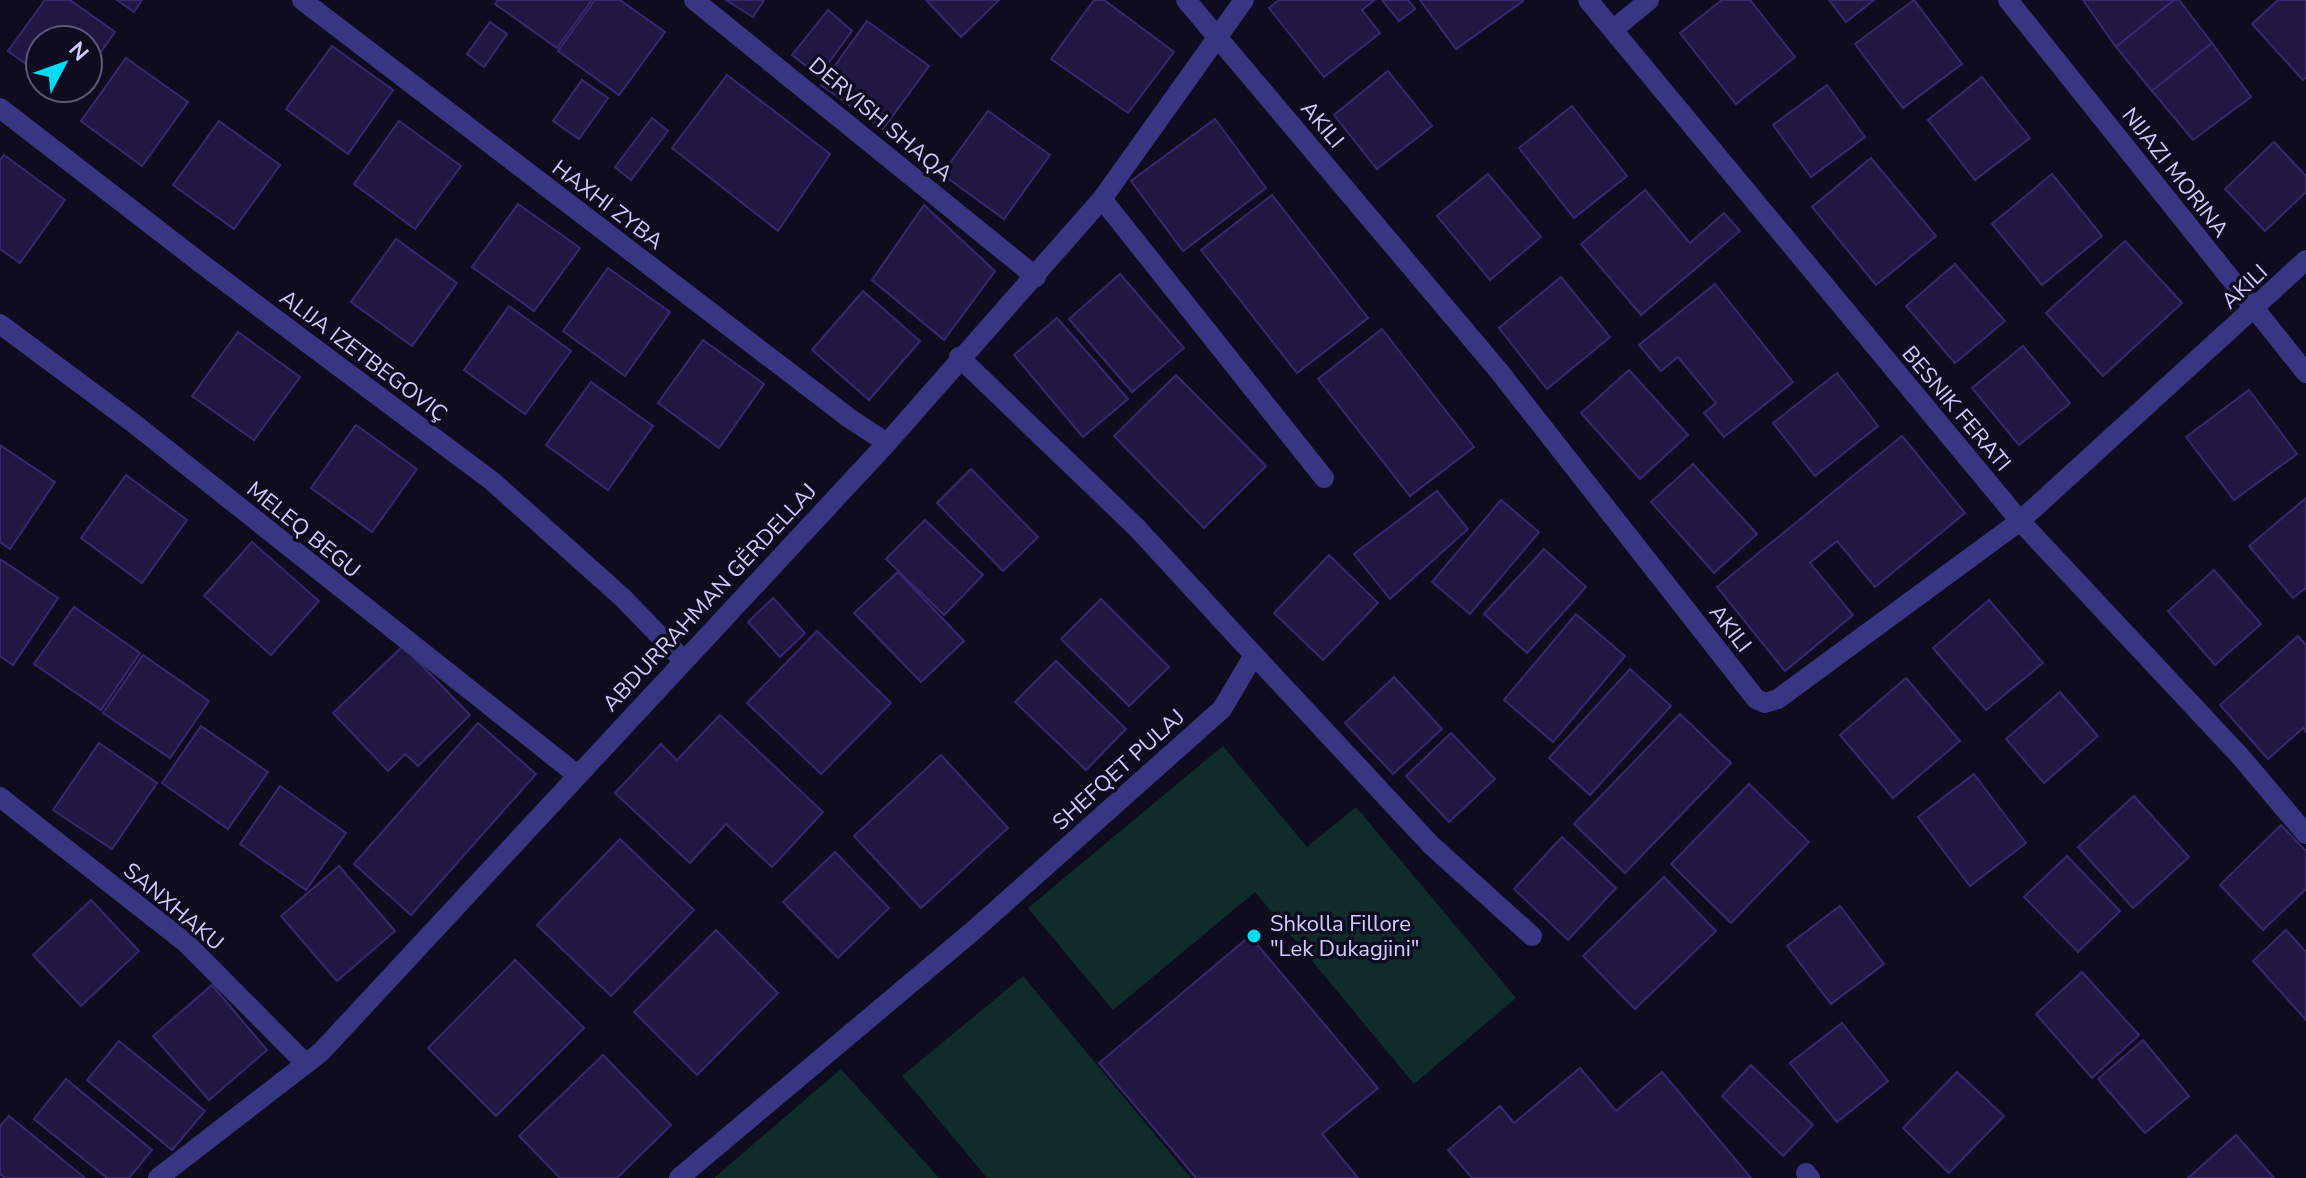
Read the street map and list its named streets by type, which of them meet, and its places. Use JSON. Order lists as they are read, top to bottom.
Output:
{
  "streets": {
    "street": [
      "DERVISH SHAQA",
      "AKILI",
      "NIJAZI MORINA",
      "HAXHI ZYBA",
      "ALIJA IZETBEGOVIÇ",
      "BESNIK FERATI",
      "MELEQ BEGU",
      "ABDURRAHMAN GËRDELLAJ",
      "SHEFQET PULAJ",
      "SANXHAKU"
    ]
  },
  "crossings": [
    ["DERVISH SHAQA", "ABDURRAHMAN GËRDELLAJ"],
    ["AKILI", "NIJAZI MORINA"],
    ["AKILI", "BESNIK FERATI"],
    ["AKILI", "ABDURRAHMAN GËRDELLAJ"],
    ["HAXHI ZYBA", "ABDURRAHMAN GËRDELLAJ"],
    ["ALIJA IZETBEGOVIÇ", "ABDURRAHMAN GËRDELLAJ"],
    ["MELEQ BEGU", "ABDURRAHMAN GËRDELLAJ"],
    ["ABDURRAHMAN GËRDELLAJ", "SANXHAKU"]
  ],
  "places": ["Shkolla Fillore \"Lek Dukagjini\""],
  "north": "top right"
}
